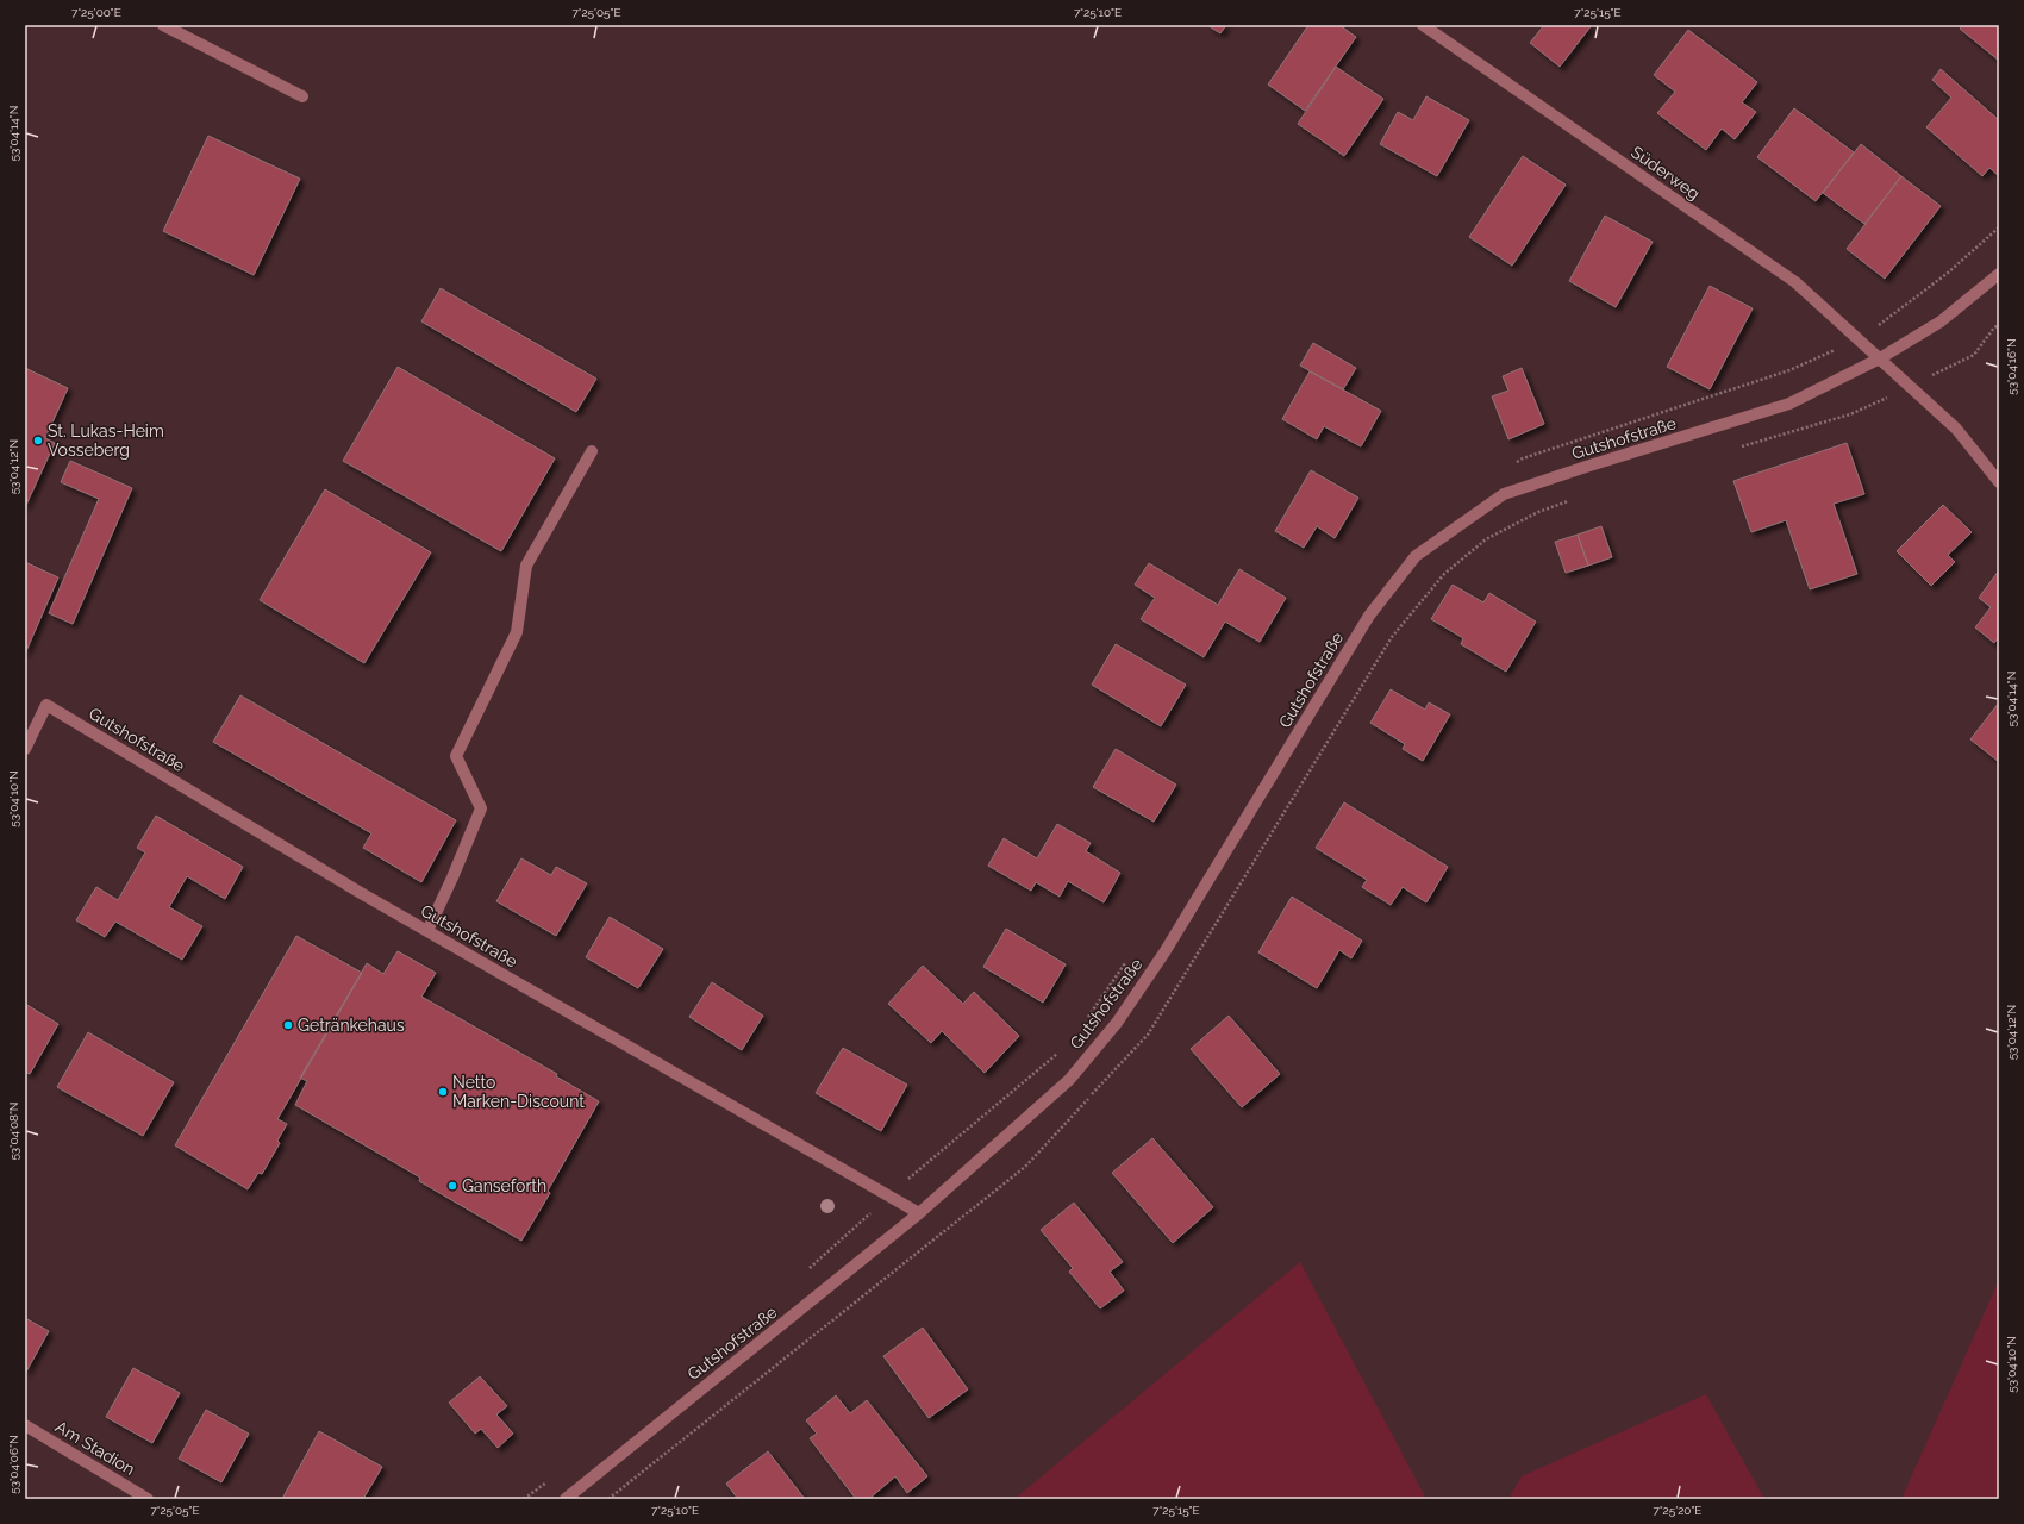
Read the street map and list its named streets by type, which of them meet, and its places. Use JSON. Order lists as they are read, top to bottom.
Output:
{
  "streets": {
    "street": ["Süderweg", "Gutshofstraße", "Am Stadion"]
  },
  "crossings": [
    ["Süderweg", "Gutshofstraße"]
  ],
  "places": [
    "St. Lukas-Heim Vosseberg",
    "Getränkehaus",
    "Netto Marken-Discount",
    "Ganseforth"
  ],
  "coordinates": [
    "7°25'00\"E",
    "7°25'05\"E",
    "7°25'10\"E",
    "7°25'15\"E",
    "53°04'14\"N",
    "53°04'16\"N",
    "53°04'12\"N",
    "53°04'10\"N",
    "53°04'08\"N",
    "53°04'06\"N",
    "7°25'20\"E"
  ]
}
